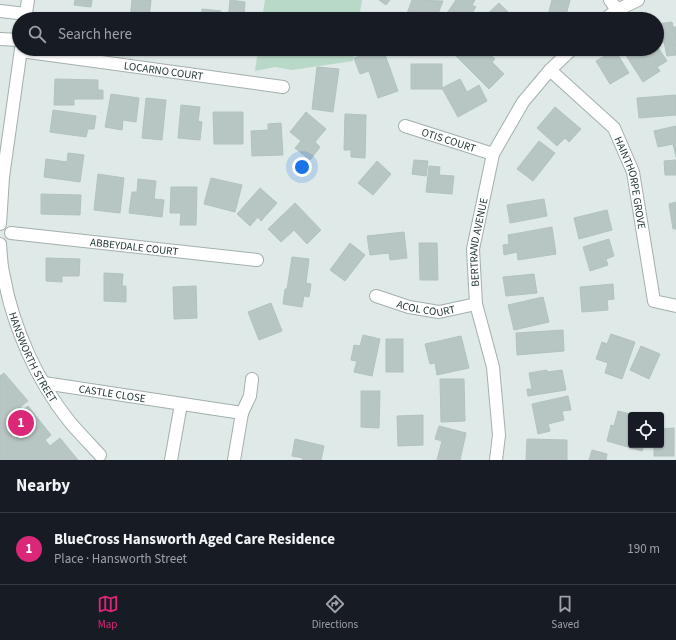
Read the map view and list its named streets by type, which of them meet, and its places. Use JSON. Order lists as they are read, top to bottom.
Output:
{
  "streets": {
    "street": [
      "LOCARNO COURT",
      "OTIS COURT",
      "HAINTHORPE GROVE",
      "BERTRAND AVENUE",
      "ABBEYDALE COURT",
      "ACOL COURT",
      "HANSWORTH STREET",
      "CASTLE CLOSE"
    ]
  },
  "crossings": [
    ["OTIS COURT", "BERTRAND AVENUE"],
    ["HAINTHORPE GROVE", "BERTRAND AVENUE"],
    ["BERTRAND AVENUE", "ACOL COURT"],
    ["HANSWORTH STREET", "CASTLE CLOSE"]
  ],
  "page": {
    "search": "Search here",
    "pins": "1",
    "heading": "Nearby",
    "list": [
      {
        "mark": "1",
        "name": "BlueCross Hansworth Aged Care Residence",
        "note": "Place · Hansworth Street",
        "value": "190 m"
      }
    ],
    "nav": ["Map", "Directions", "Saved"]
  }
}
